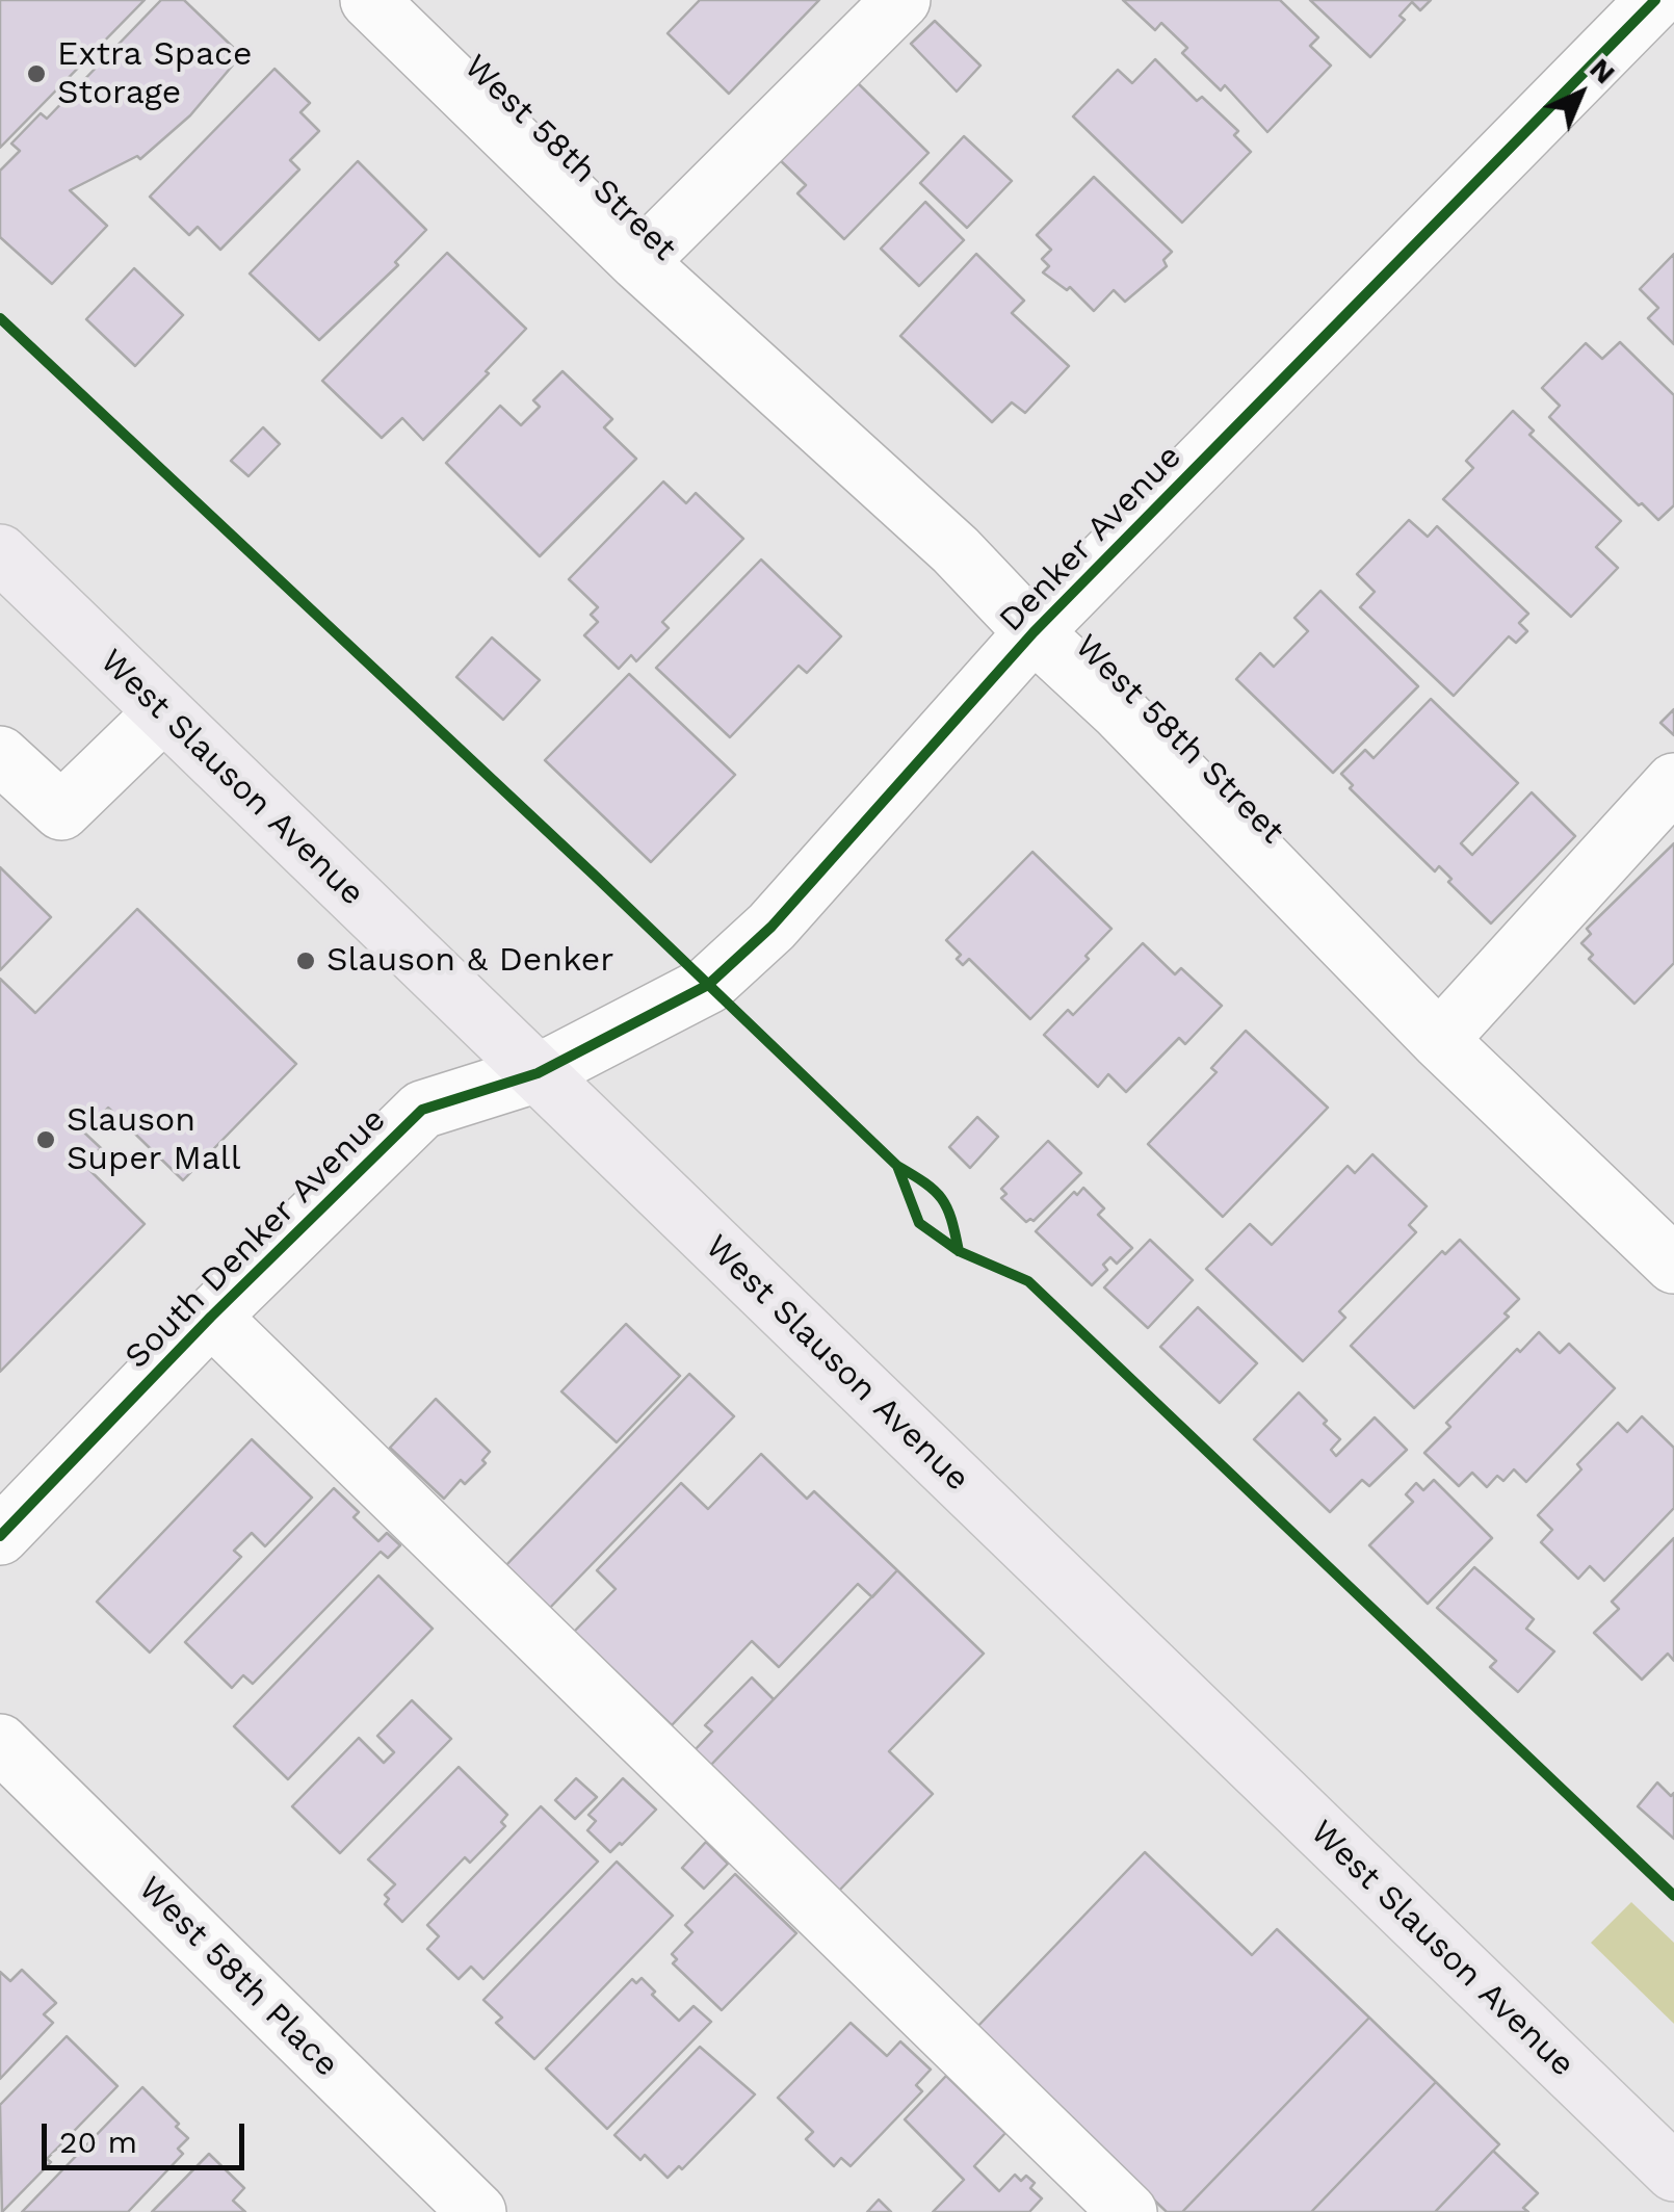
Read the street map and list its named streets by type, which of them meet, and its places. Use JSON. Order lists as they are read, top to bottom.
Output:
{
  "streets": {
    "main road": ["West Slauson Avenue"],
    "street": [
      "West 58th Street",
      "Denker Avenue",
      "South Denker Avenue",
      "West 58th Place"
    ]
  },
  "crossings": [
    ["West 58th Street", "Denker Avenue"],
    ["Denker Avenue", "West Slauson Avenue"],
    ["Denker Avenue", "South Denker Avenue"],
    ["West Slauson Avenue", "South Denker Avenue"]
  ],
  "places": ["Extra Space Storage", "Slauson & Denker", "Slauson Super Mall"],
  "scale_bar": "20 m",
  "north": "top right"
}
